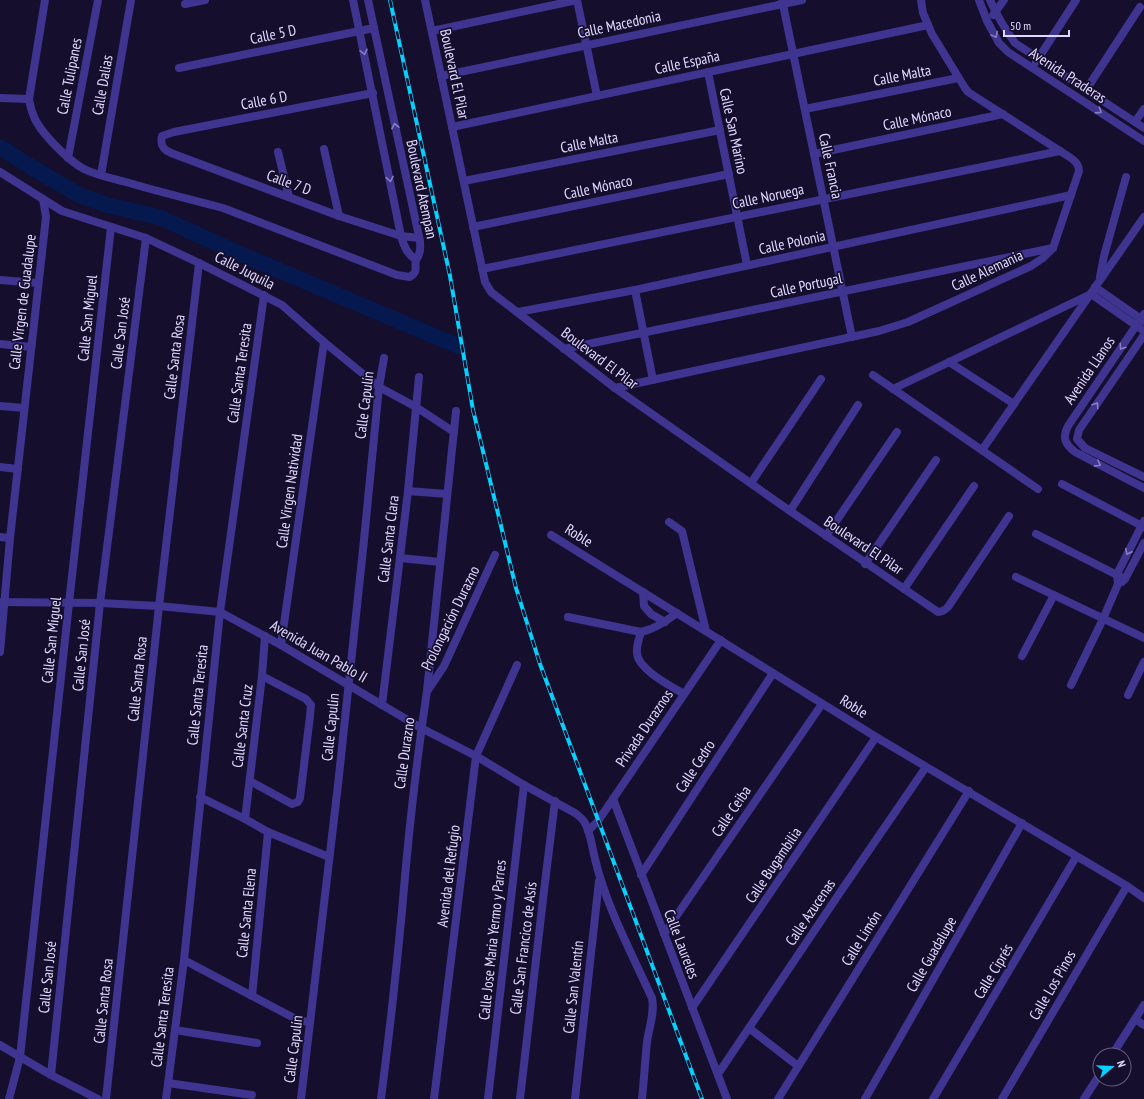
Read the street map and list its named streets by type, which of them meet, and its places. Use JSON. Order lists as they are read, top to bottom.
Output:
{
  "streets": {
    "street": [
      "Calle Macedonia",
      "Calle 5 D",
      "Calle España",
      "Boulevard El Pilar",
      "Calle Malta",
      "Avenida Praderas",
      "Calle Tulipanes",
      "Calle Dalias",
      "Calle 6 D",
      "Calle Mónaco",
      "Calle San Marino",
      "Calle Francia",
      "Calle 7 D",
      "Boulevard Atempan",
      "Calle Noruega",
      "Calle Polonia",
      "Calle Juquila",
      "Calle Alemania",
      "Calle Portugal",
      "Calle Virgen de Guadalupe",
      "Calle San Miguel",
      "Calle San José",
      "Calle Santa Rosa",
      "Avenida Llanos",
      "Calle Santa Teresita",
      "Calle Capulín",
      "Calle Virgen Natividad",
      "Roble",
      "Calle Santa Clara",
      "Prolongación Durazno",
      "Avenida Juan Pablo II",
      "Calle Santa Cruz",
      "Privada Duraznos",
      "Calle Durazno",
      "Calle Cedro",
      "Calle Ceiba",
      "Calle Bugambilia",
      "Avenida del Refugio",
      "Calle Azucenas",
      "Calle Santa Elena",
      "Calle Limón",
      "Calle Jose Maria Yermo y Parres",
      "Calle Laureles",
      "Calle San Francico de Asís",
      "Calle Guadalupe",
      "Calle Ciprés",
      "Calle Los Pinos",
      "Calle San Valentín"
    ]
  },
  "crossings": [
    ["Calle Macedonia", "Boulevard El Pilar"],
    ["Calle Macedonia", "Calle Francia"],
    ["Calle 5 D", "Boulevard Atempan"],
    ["Calle España", "Boulevard El Pilar"],
    ["Calle España", "Calle San Marino"],
    ["Calle España", "Calle Francia"],
    ["Calle España", "Calle Alemania"],
    ["Boulevard El Pilar", "Calle Malta"],
    ["Boulevard El Pilar", "Calle Mónaco"],
    ["Boulevard El Pilar", "Calle Noruega"],
    ["Boulevard El Pilar", "Calle Polonia"],
    ["Boulevard El Pilar", "Calle Alemania"],
    ["Boulevard El Pilar", "Calle Portugal"],
    ["Calle Malta", "Calle San Marino"],
    ["Calle Malta", "Calle Francia"],
    ["Calle Malta", "Calle Alemania"],
    ["Calle 6 D", "Calle 7 D"],
    ["Calle 6 D", "Boulevard Atempan"],
    ["Calle Mónaco", "Calle San Marino"],
    ["Calle Mónaco", "Calle Francia"],
    ["Calle Mónaco", "Calle Alemania"],
    ["Calle San Marino", "Calle Noruega"],
    ["Calle San Marino", "Calle Polonia"],
    ["Calle Francia", "Calle Noruega"],
    ["Calle Francia", "Calle Polonia"],
    ["Calle Francia", "Calle Alemania"],
    ["Calle Francia", "Calle Portugal"],
    ["Calle 7 D", "Boulevard Atempan"],
    ["Calle Noruega", "Calle Alemania"],
    ["Calle Polonia", "Calle Alemania"],
    ["Calle Juquila", "Calle Virgen de Guadalupe"],
    ["Calle Juquila", "Calle San Miguel"],
    ["Calle Juquila", "Calle San José"],
    ["Calle Juquila", "Calle Santa Rosa"],
    ["Calle Juquila", "Calle Santa Teresita"],
    ["Calle Juquila", "Calle Capulín"],
    ["Calle Juquila", "Calle Virgen Natividad"],
    ["Calle Juquila", "Calle Santa Clara"],
    ["Calle Juquila", "Calle Durazno"],
    ["Calle Alemania", "Calle Portugal"],
    ["Calle Virgen de Guadalupe", "Avenida Juan Pablo II"],
    ["Calle San Miguel", "Avenida Juan Pablo II"],
    ["Calle San José", "Avenida Juan Pablo II"],
    ["Calle Santa Rosa", "Avenida Juan Pablo II"],
    ["Calle Santa Teresita", "Avenida Juan Pablo II"],
    ["Calle Capulín", "Avenida Juan Pablo II"],
    ["Calle Virgen Natividad", "Avenida Juan Pablo II"],
    ["Roble", "Privada Duraznos"],
    ["Roble", "Calle Cedro"],
    ["Roble", "Calle Ceiba"],
    ["Roble", "Calle Bugambilia"],
    ["Roble", "Calle Azucenas"],
    ["Roble", "Calle Limón"],
    ["Roble", "Calle Guadalupe"],
    ["Roble", "Calle Ciprés"],
    ["Roble", "Calle Los Pinos"],
    ["Calle Santa Clara", "Avenida Juan Pablo II"],
    ["Prolongación Durazno", "Calle Durazno"],
    ["Avenida Juan Pablo II", "Calle Santa Cruz"],
    ["Avenida Juan Pablo II", "Privada Duraznos"],
    ["Avenida Juan Pablo II", "Calle Durazno"],
    ["Avenida Juan Pablo II", "Avenida del Refugio"],
    ["Avenida Juan Pablo II", "Calle Jose Maria Yermo y Parres"],
    ["Avenida Juan Pablo II", "Calle San Francico de Asís"],
    ["Privada Duraznos", "Calle Laureles"],
    ["Calle Cedro", "Calle Laureles"],
    ["Calle Ceiba", "Calle Laureles"],
    ["Calle Bugambilia", "Calle Laureles"],
    ["Calle Azucenas", "Calle Laureles"]
  ],
  "scale_bar": "50 m",
  "north": "right"
}
